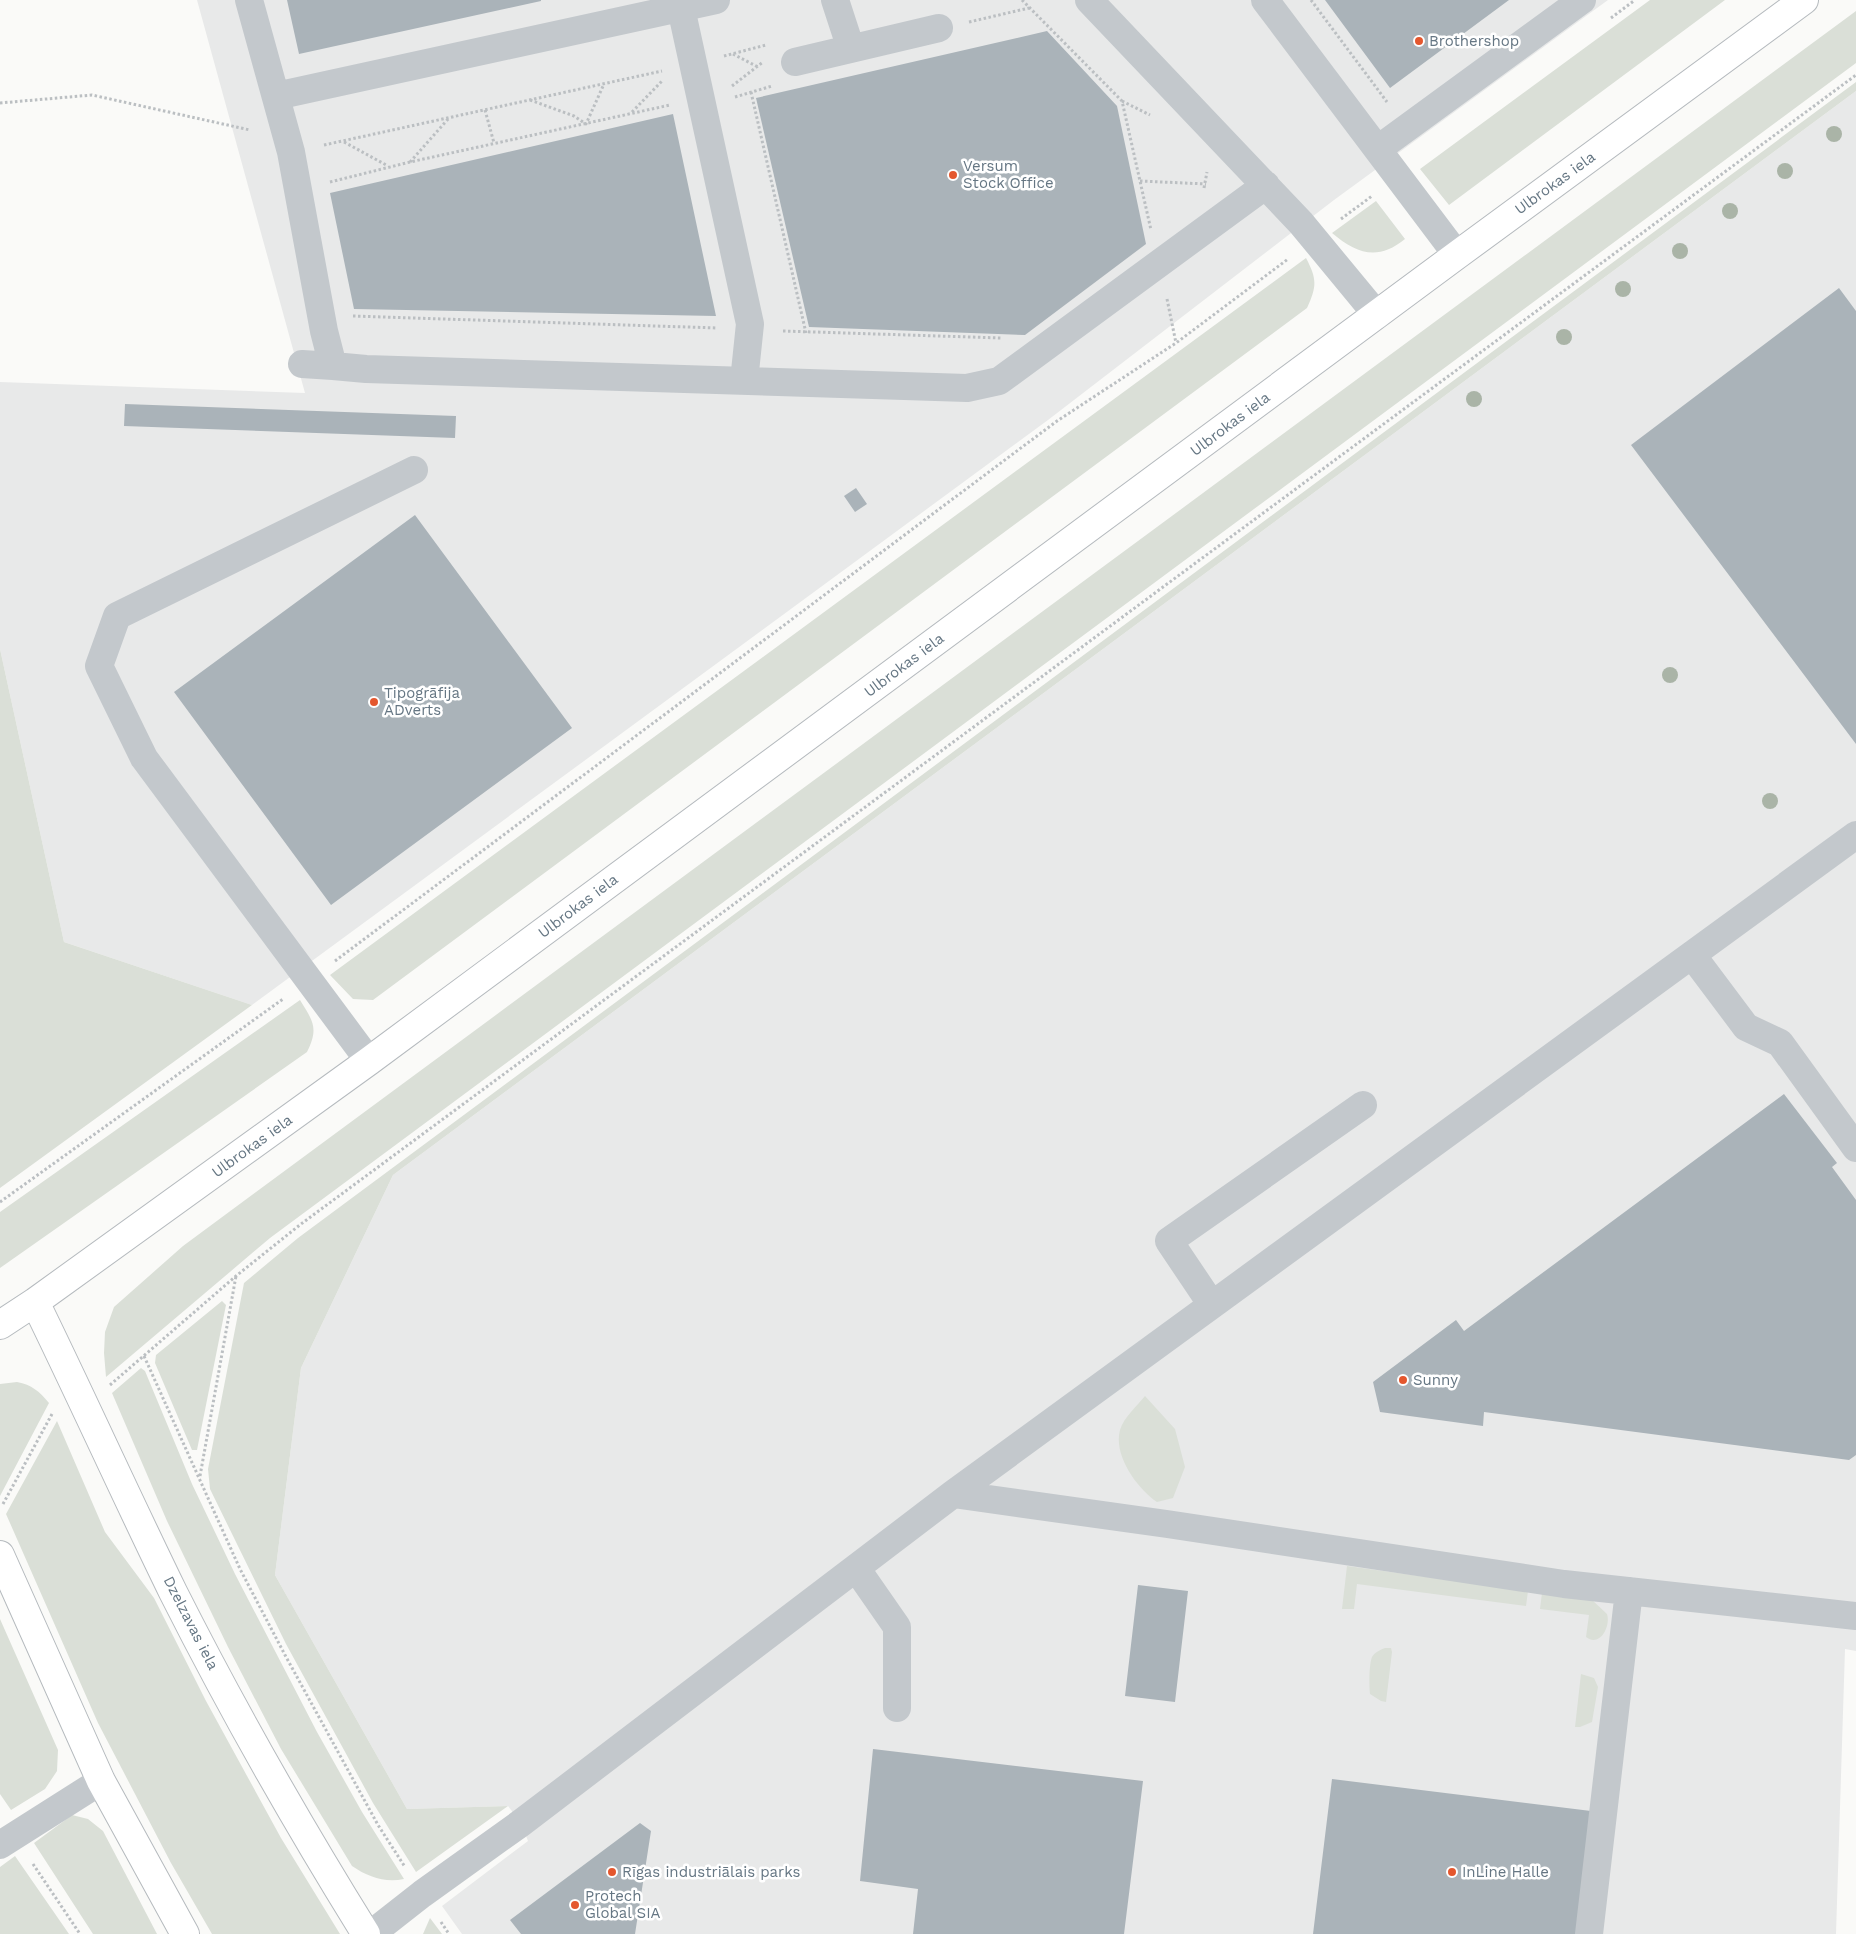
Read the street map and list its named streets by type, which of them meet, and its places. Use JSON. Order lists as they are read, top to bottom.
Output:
{
  "streets": {
    "main road": ["Ulbrokas iela", "Dzelzavas iela"]
  },
  "crossings": [
    ["Ulbrokas iela", "Dzelzavas iela"]
  ],
  "places": [
    "Brothershop",
    "Versum Stock Office",
    "Tipogrāfija ADverts",
    "Sunny",
    "Rīgas industriālais parks",
    "InLine Halle",
    "Protech Global SIA"
  ]
}
